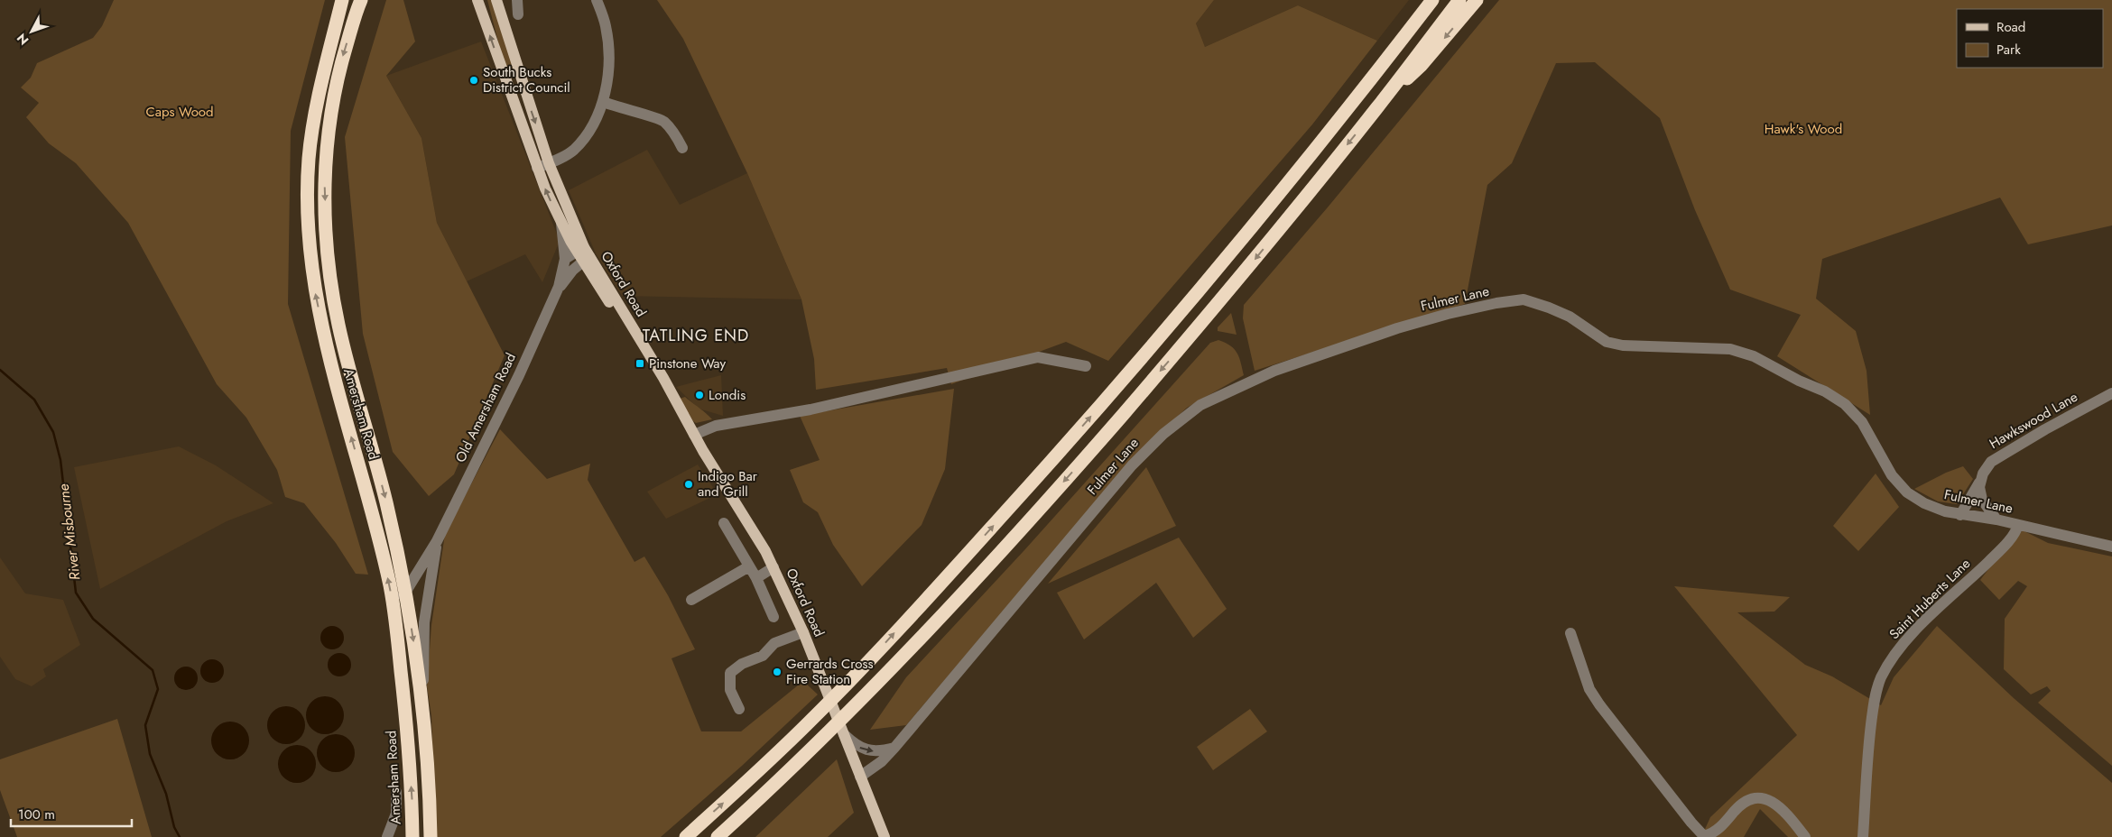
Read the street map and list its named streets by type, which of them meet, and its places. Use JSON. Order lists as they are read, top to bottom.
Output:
{
  "streets": {
    "highway": ["Amersham Road"],
    "main road": ["Oxford Road"],
    "street": [
      "Fulmer Lane",
      "Old Amersham Road",
      "Hawkswood Lane",
      "Saint Huberts Lane"
    ]
  },
  "crossings": [
    ["Oxford Road", "Fulmer Lane"],
    ["Oxford Road", "Old Amersham Road"],
    ["Fulmer Lane", "Hawkswood Lane"],
    ["Fulmer Lane", "Saint Huberts Lane"],
    ["Old Amersham Road", "Amersham Road"]
  ],
  "districts": ["TATLING END"],
  "water": ["River Misbourne"],
  "parks": ["Caps Wood", "Hawk's Wood"],
  "places": {
    "other": [
      "South Bucks District Council",
      "Londis",
      "Indigo Bar and Grill",
      "Gerrards Cross Fire Station"
    ],
    "transit": ["Pinstone Way"]
  },
  "legend": ["Road", "Park"],
  "scale_bar": "100 m",
  "north": "bottom left"
}
